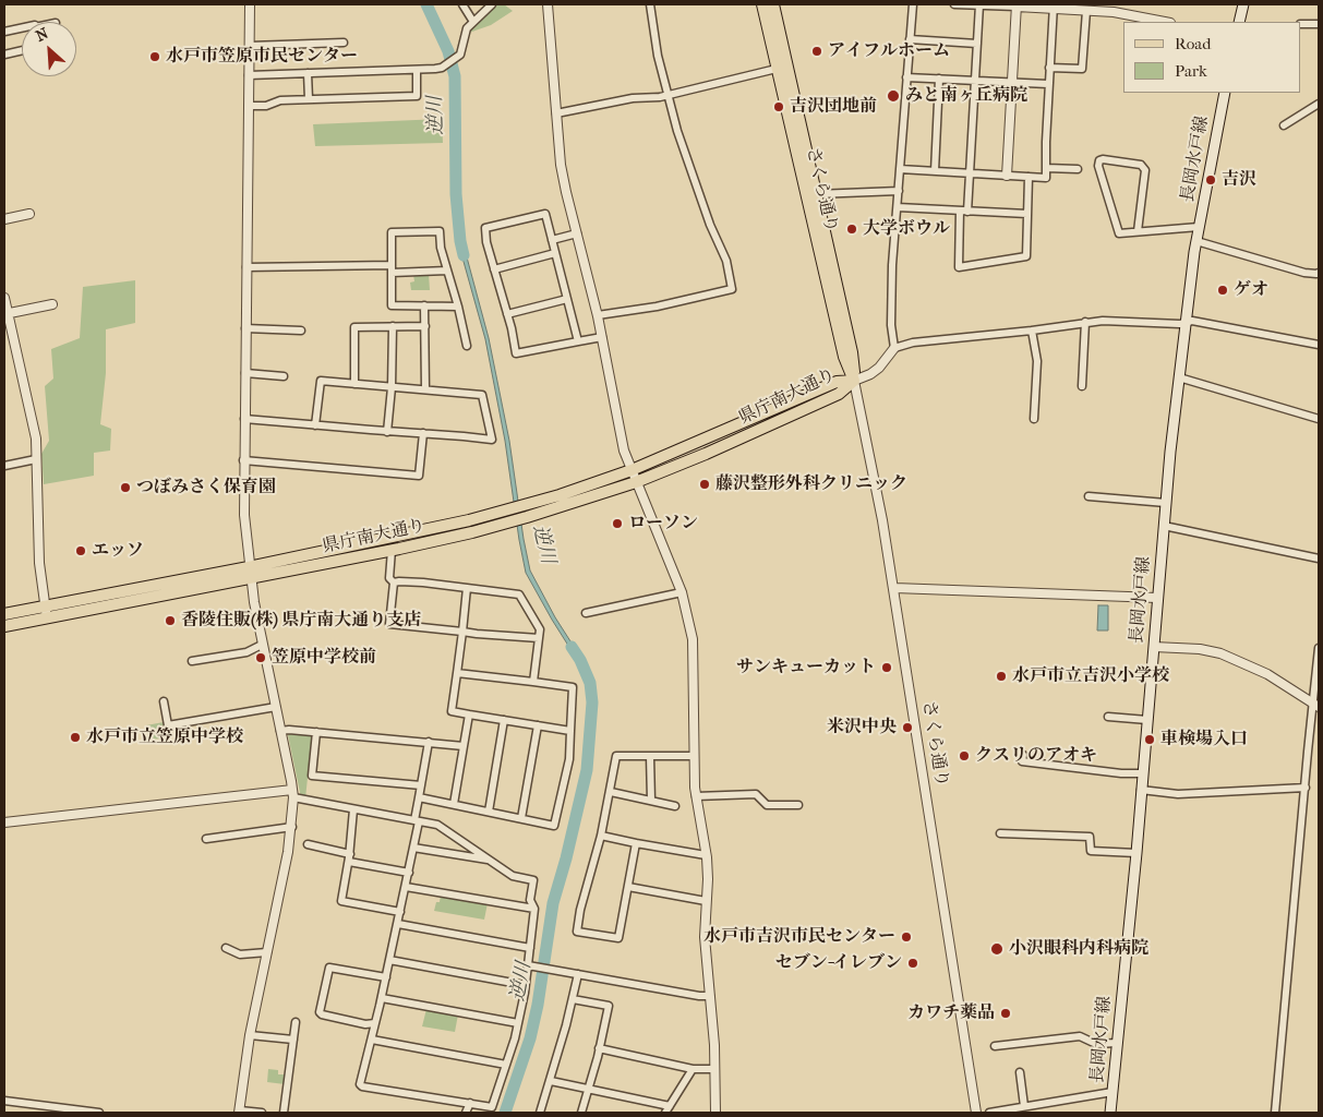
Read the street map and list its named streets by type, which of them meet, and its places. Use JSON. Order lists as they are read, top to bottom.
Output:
{
  "streets": {
    "main road": ["長岡水戸線", "さくら通り", "県庁南大通り"]
  },
  "crossings": [
    ["さくら通り", "県庁南大通り"]
  ],
  "water": ["逆川"],
  "places": [
    "アイフルホーム",
    "水戸市笠原市民センター",
    "みと南ヶ丘病院",
    "吉沢団地前",
    "吉沢",
    "大学ボウル",
    "ゲオ",
    "藤沢整形外科クリニック",
    "つぼみさく保育園",
    "ローソン",
    "エッソ",
    "香陵住販(株) 県庁南大通り支店",
    "笠原中学校前",
    "サンキューカット",
    "水戸市立吉沢小学校",
    "米沢中央",
    "水戸市立笠原中学校",
    "車検場入口",
    "クスリのアオキ",
    "水戸市吉沢市民センター",
    "小沢眼科内科病院",
    "セブン-イレブン",
    "カワチ薬品"
  ],
  "legend": ["Road", "Park"],
  "north": "top left"
}
